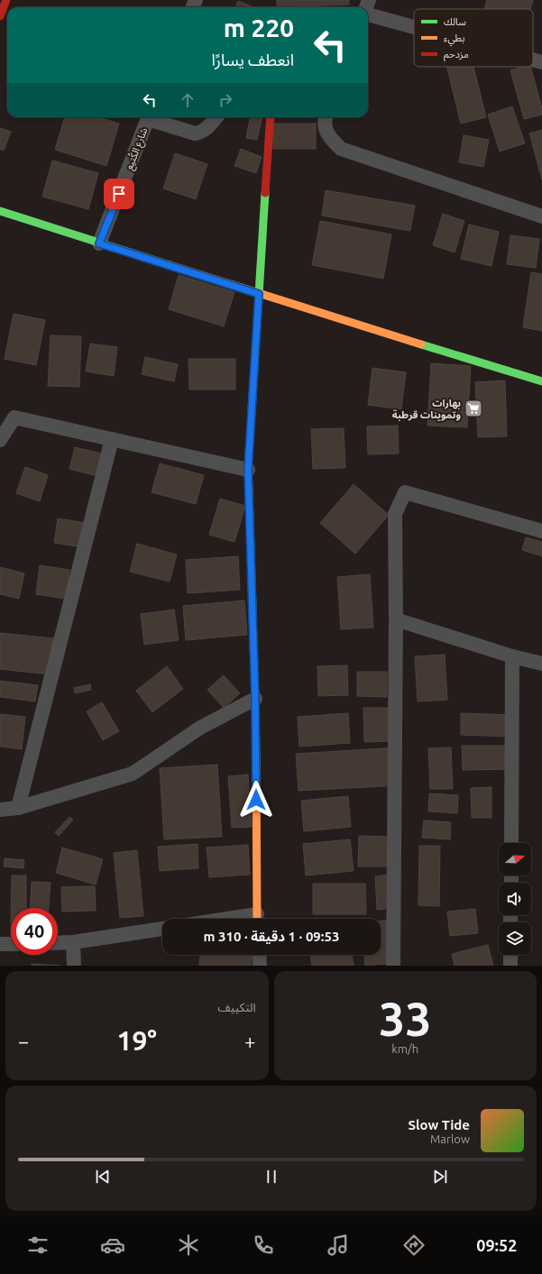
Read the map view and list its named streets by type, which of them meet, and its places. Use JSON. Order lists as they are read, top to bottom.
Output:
{
  "streets": {
    "street": ["شارع الكُتيع"]
  },
  "places": {
    "supermarket": ["بهارات وتموينات قرطبة"]
  },
  "legend": ["سالك", "بطيء", "مزدحم"],
  "north": "right",
  "page": {
    "turn": ["220 m", "انعطف يسارًا"],
    "limit": "40",
    "trip": "09:53 · 1 دقيقة · 310 m",
    "tile": [
      ["33", "km/h"],
      "التكييف"
    ],
    "heat": ["−", "19°", "+"],
    "song": ["Slow Tide", "Marlow"],
    "tabs": "09:52"
  }
}
